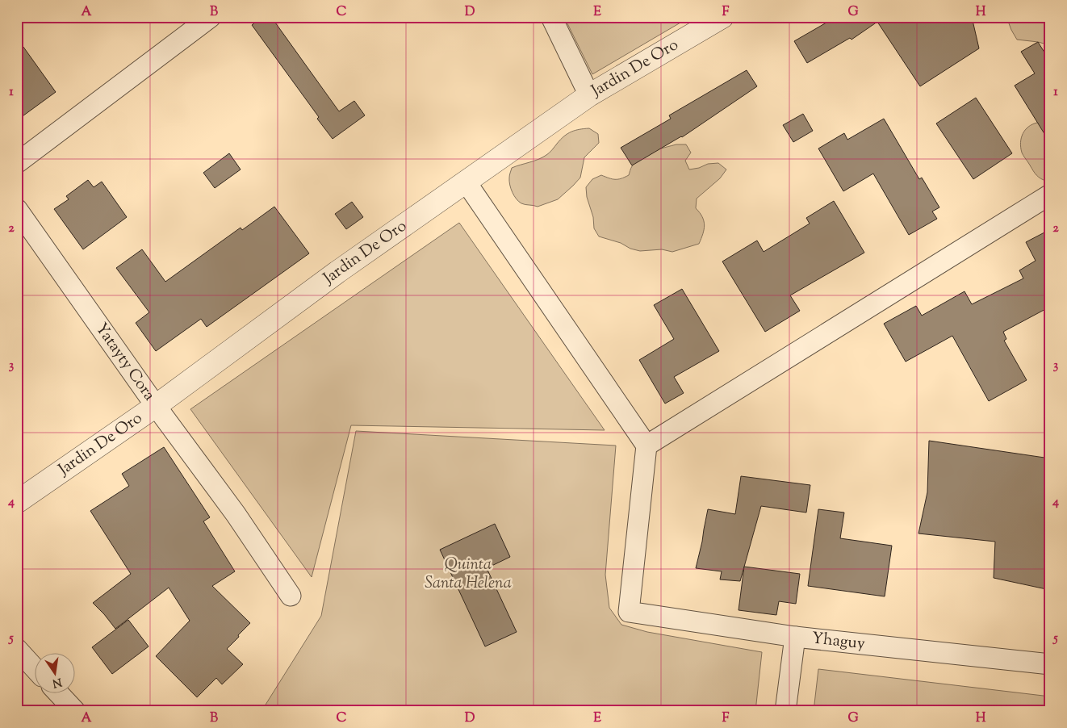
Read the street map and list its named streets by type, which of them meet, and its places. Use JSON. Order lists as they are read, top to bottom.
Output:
{
  "streets": {
    "street": ["Jardin De Oro", "Yatayty Cora", "Yhaguy"]
  },
  "crossings": [
    ["Jardin De Oro", "Yatayty Cora"]
  ],
  "parks": ["Quinta Santa Helena"],
  "north": "bottom",
  "grid": {
    "columns": [
      "A",
      "B",
      "C",
      "D",
      "E",
      "F",
      "G",
      "H"
    ],
    "rows": [
      "1",
      "2",
      "3",
      "4",
      "5"
    ]
  }
}
